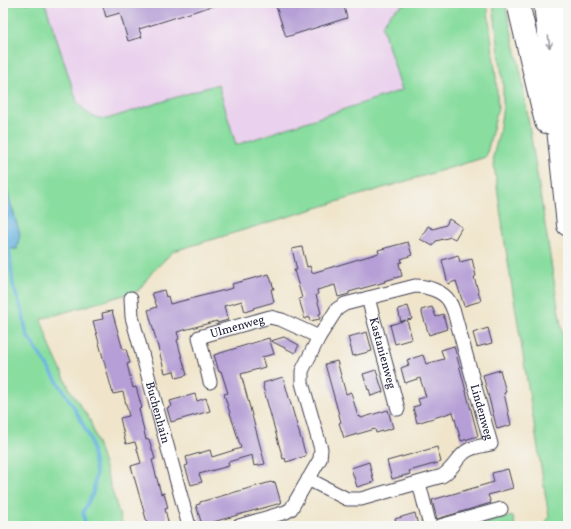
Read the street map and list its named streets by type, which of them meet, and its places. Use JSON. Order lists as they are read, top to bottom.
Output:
{
  "streets": {
    "street": [
      "Ulmenweg",
      "Kastanienweg",
      "Lindenweg",
      "Buchenhain"
    ]
  },
  "crossings": [
    ["Kastanienweg", "Lindenweg"]
  ]
}
